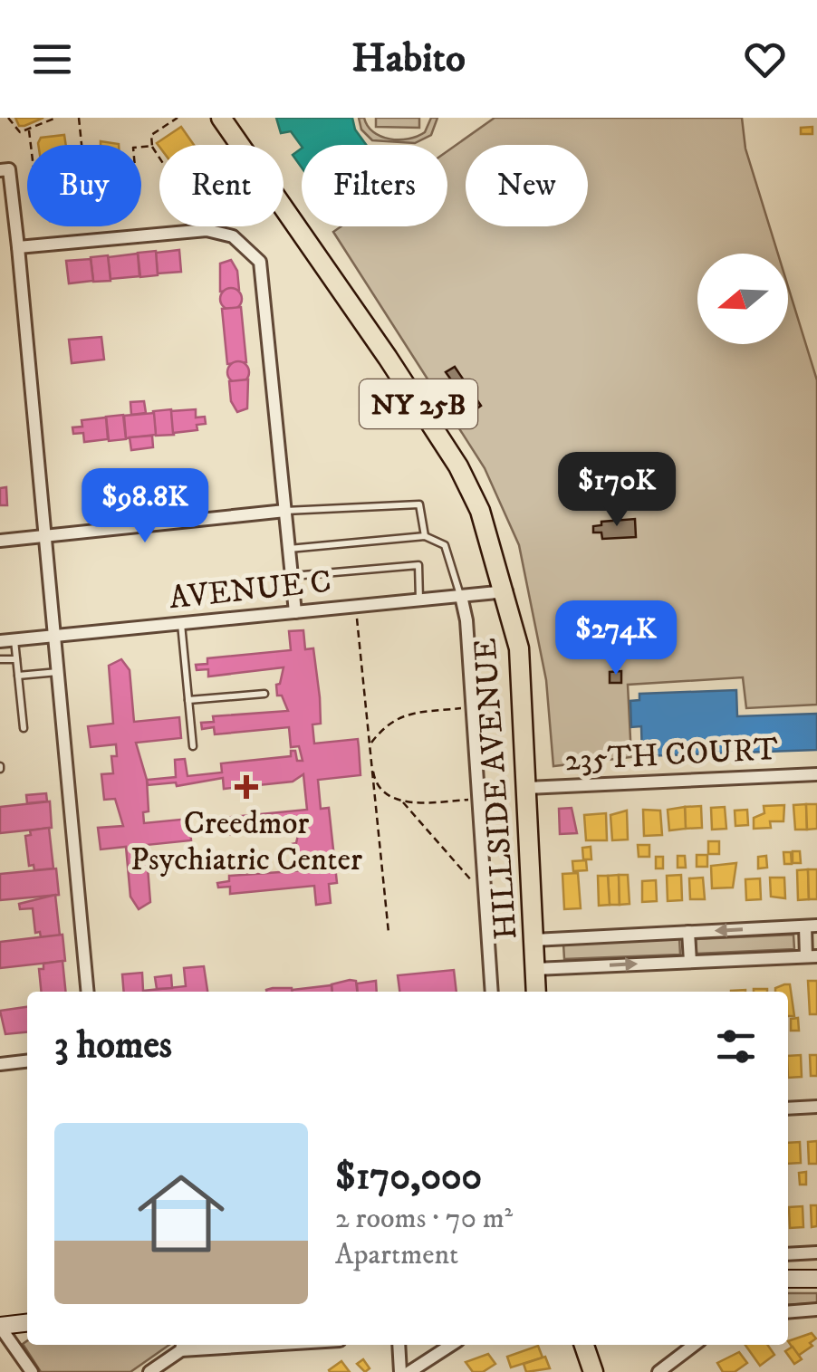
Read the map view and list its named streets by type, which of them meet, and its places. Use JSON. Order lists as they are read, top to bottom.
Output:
{
  "streets": {
    "main road": ["NY 25B", "HILLSIDE AVENUE"],
    "street": ["AVENUE C", "235TH COURT"]
  },
  "crossings": [
    ["AVENUE C", "HILLSIDE AVENUE"],
    ["235TH COURT", "HILLSIDE AVENUE"]
  ],
  "places": {
    "health": ["Creedmor Psychiatric Center"]
  },
  "north": "left",
  "page": {
    "header": "Habito",
    "chip": [
      "Buy",
      "Rent",
      "Filters",
      "New"
    ],
    "price": ["$170K", "$98.8K", "$274K"],
    "heading": "3 homes",
    "list": [
      {
        "name": "$170,000",
        "note": "2 rooms · 70 m² · Apartment"
      }
    ]
  }
}
